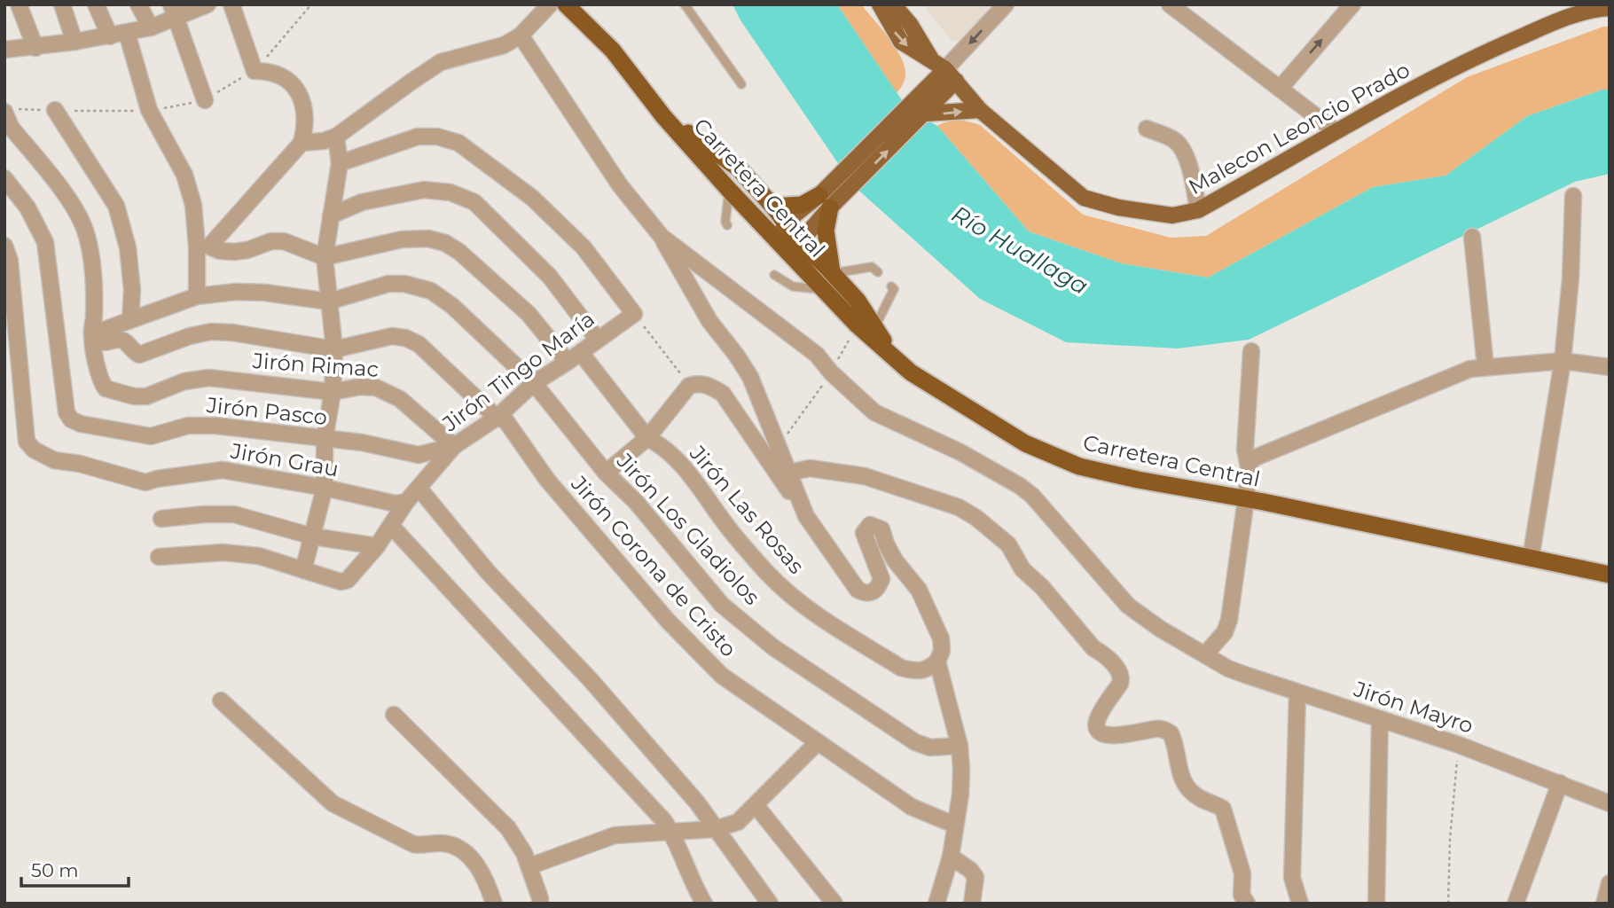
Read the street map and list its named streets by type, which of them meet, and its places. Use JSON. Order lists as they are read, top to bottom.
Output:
{
  "streets": {
    "highway": ["Carretera Central"],
    "main road": ["Malecon Leoncio Prado"],
    "street": [
      "Jirón Rimac",
      "Jirón Tingo María",
      "Jirón Pasco",
      "Jirón Grau",
      "Jirón Las Rosas",
      "Jirón Los Gladiolos",
      "Jirón Corona de Cristo",
      "Jirón Mayro"
    ]
  },
  "crossings": [
    ["Jirón Rimac", "Jirón Tingo María"],
    ["Jirón Rimac", "Jirón Pasco"],
    ["Jirón Tingo María", "Jirón Pasco"],
    ["Jirón Tingo María", "Jirón Grau"],
    ["Jirón Tingo María", "Jirón Las Rosas"],
    ["Jirón Tingo María", "Jirón Los Gladiolos"],
    ["Jirón Tingo María", "Jirón Corona de Cristo"]
  ],
  "water": ["Río Huallaga"],
  "scale_bar": "50 m"
}
